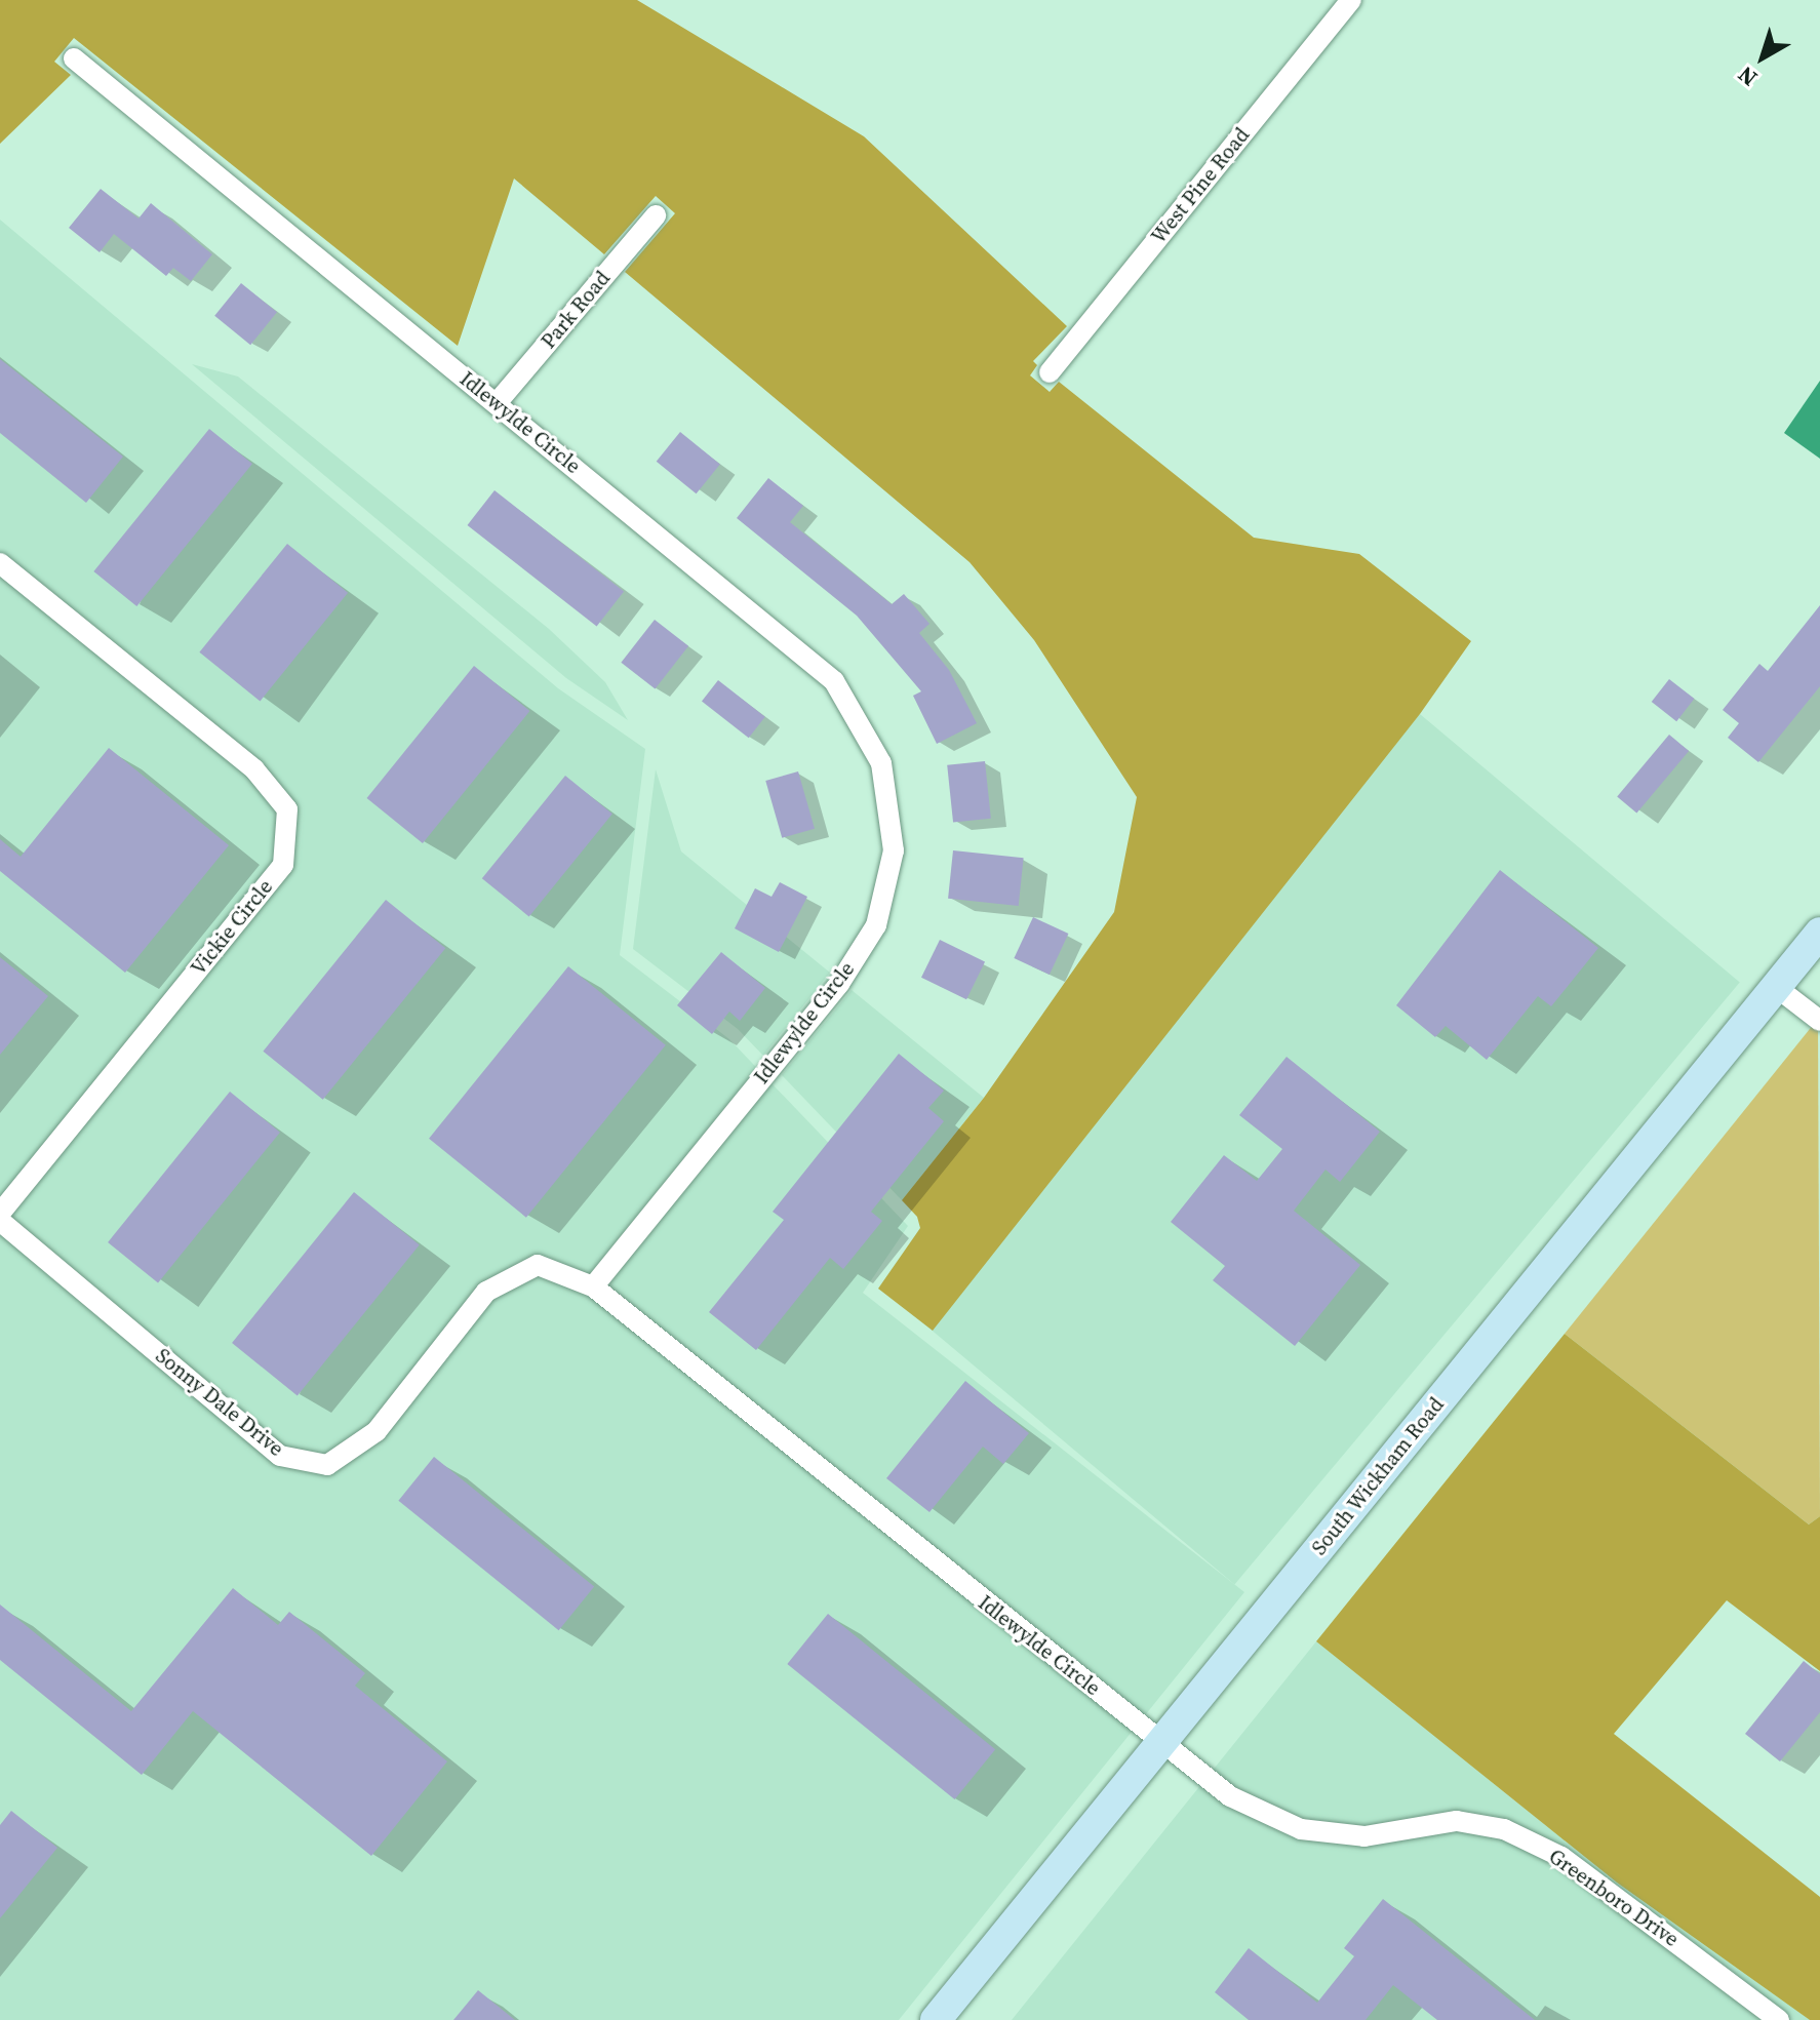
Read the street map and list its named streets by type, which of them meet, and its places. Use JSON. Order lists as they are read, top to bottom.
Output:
{
  "streets": {
    "main road": ["South Wickham Road"],
    "street": [
      "West Pine Road",
      "Park Road",
      "Idlewylde Circle",
      "Vickie Circle",
      "Sonny Dale Drive",
      "Greenboro Drive"
    ]
  },
  "crossings": [
    ["Park Road", "Idlewylde Circle"],
    ["Idlewylde Circle", "Sonny Dale Drive"],
    ["Idlewylde Circle", "South Wickham Road"],
    ["Idlewylde Circle", "Greenboro Drive"],
    ["South Wickham Road", "Greenboro Drive"]
  ],
  "north": "bottom left"
}
